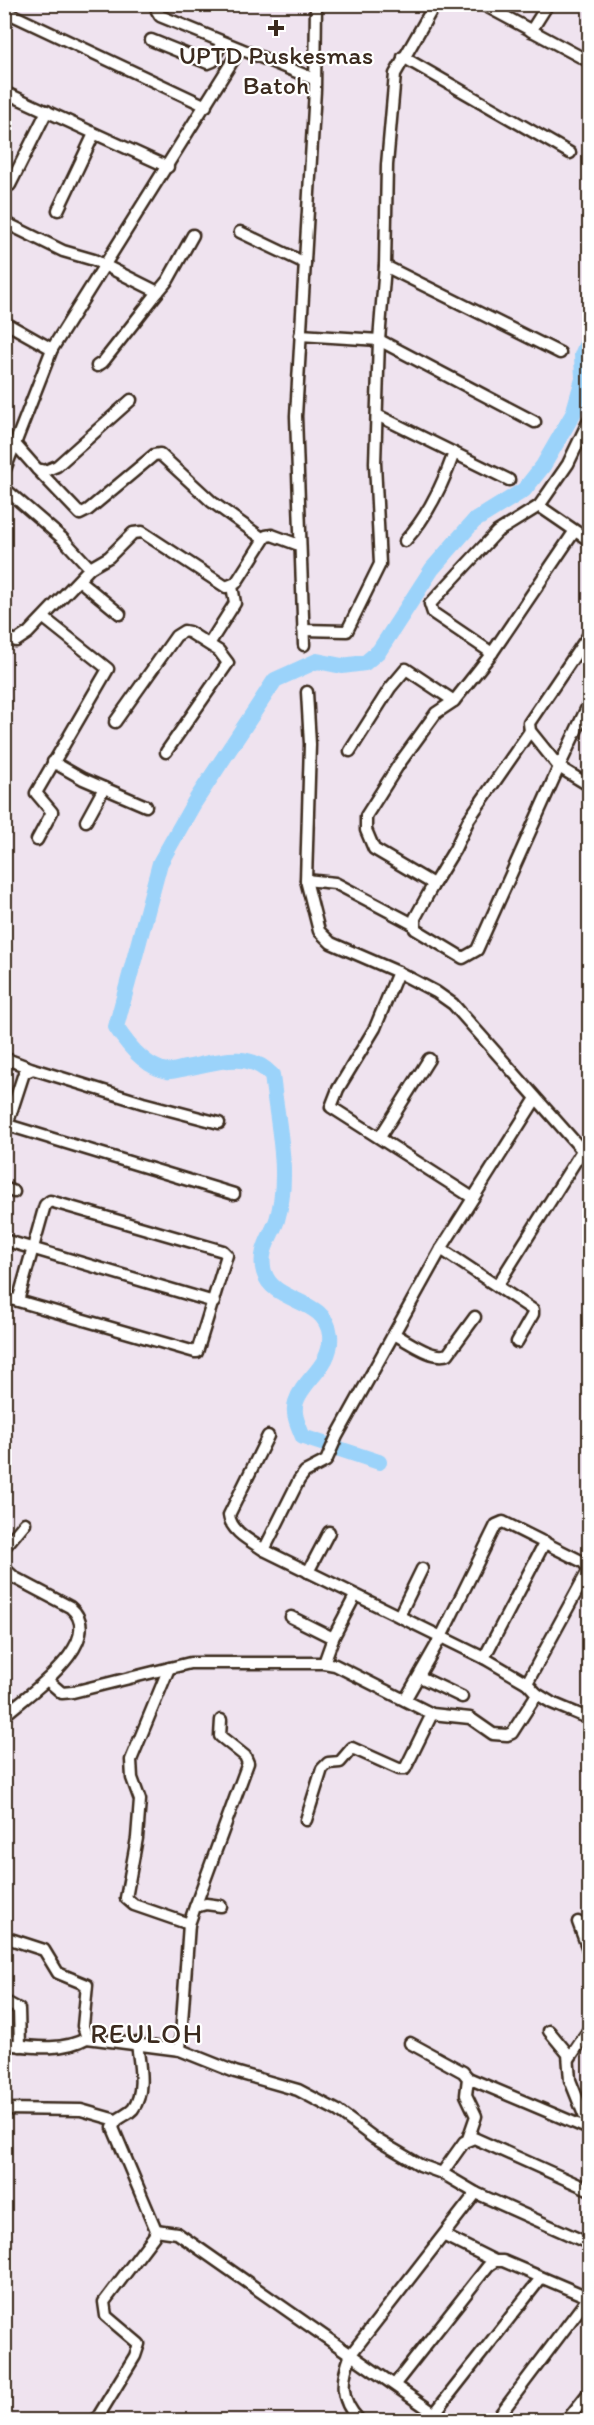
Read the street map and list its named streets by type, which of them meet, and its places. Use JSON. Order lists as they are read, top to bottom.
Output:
{
  "districts": ["REULOH"],
  "places": {
    "health": ["UPTD Puskesmas Batoh"]
  }
}
